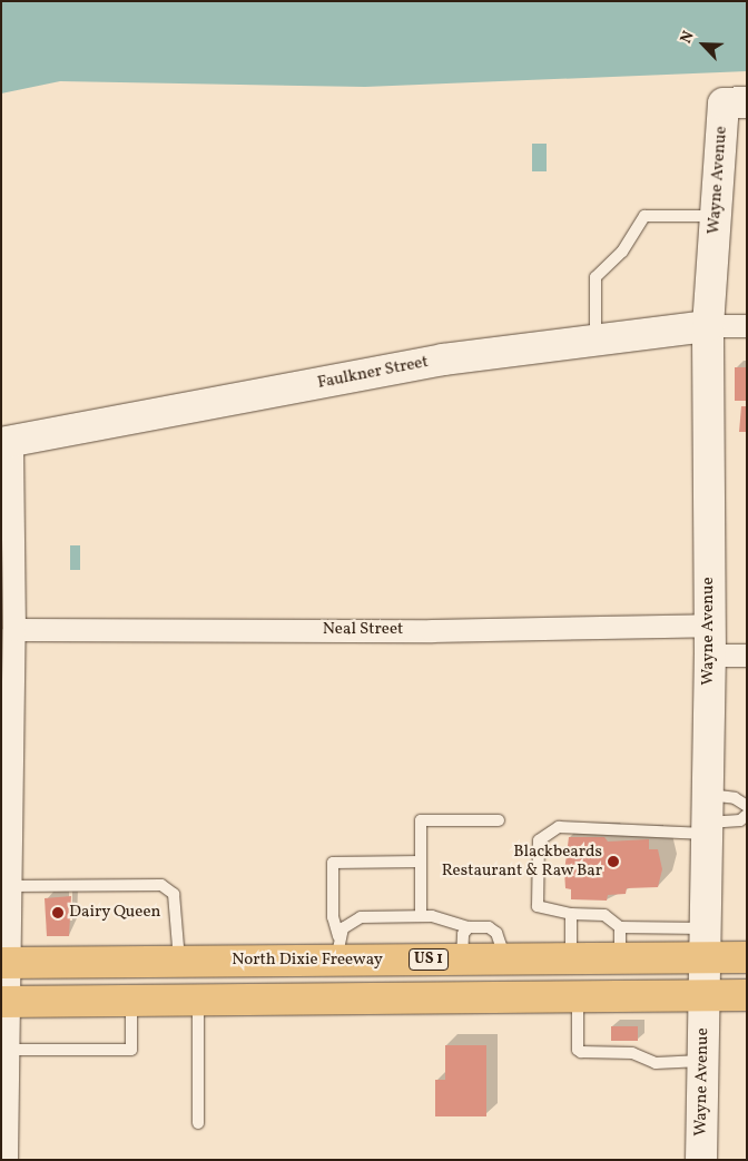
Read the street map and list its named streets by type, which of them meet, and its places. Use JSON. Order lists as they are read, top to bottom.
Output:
{
  "streets": {
    "main road": ["US 1", "North Dixie Freeway"],
    "street": ["Wayne Avenue", "Faulkner Street", "Neal Street"]
  },
  "crossings": [
    ["Wayne Avenue", "Faulkner Street"],
    ["Wayne Avenue", "Neal Street"],
    ["Wayne Avenue", "North Dixie Freeway"]
  ],
  "places": ["Blackbeards Restaurant & Raw Bar", "Dairy Queen"],
  "north": "top left"
}
